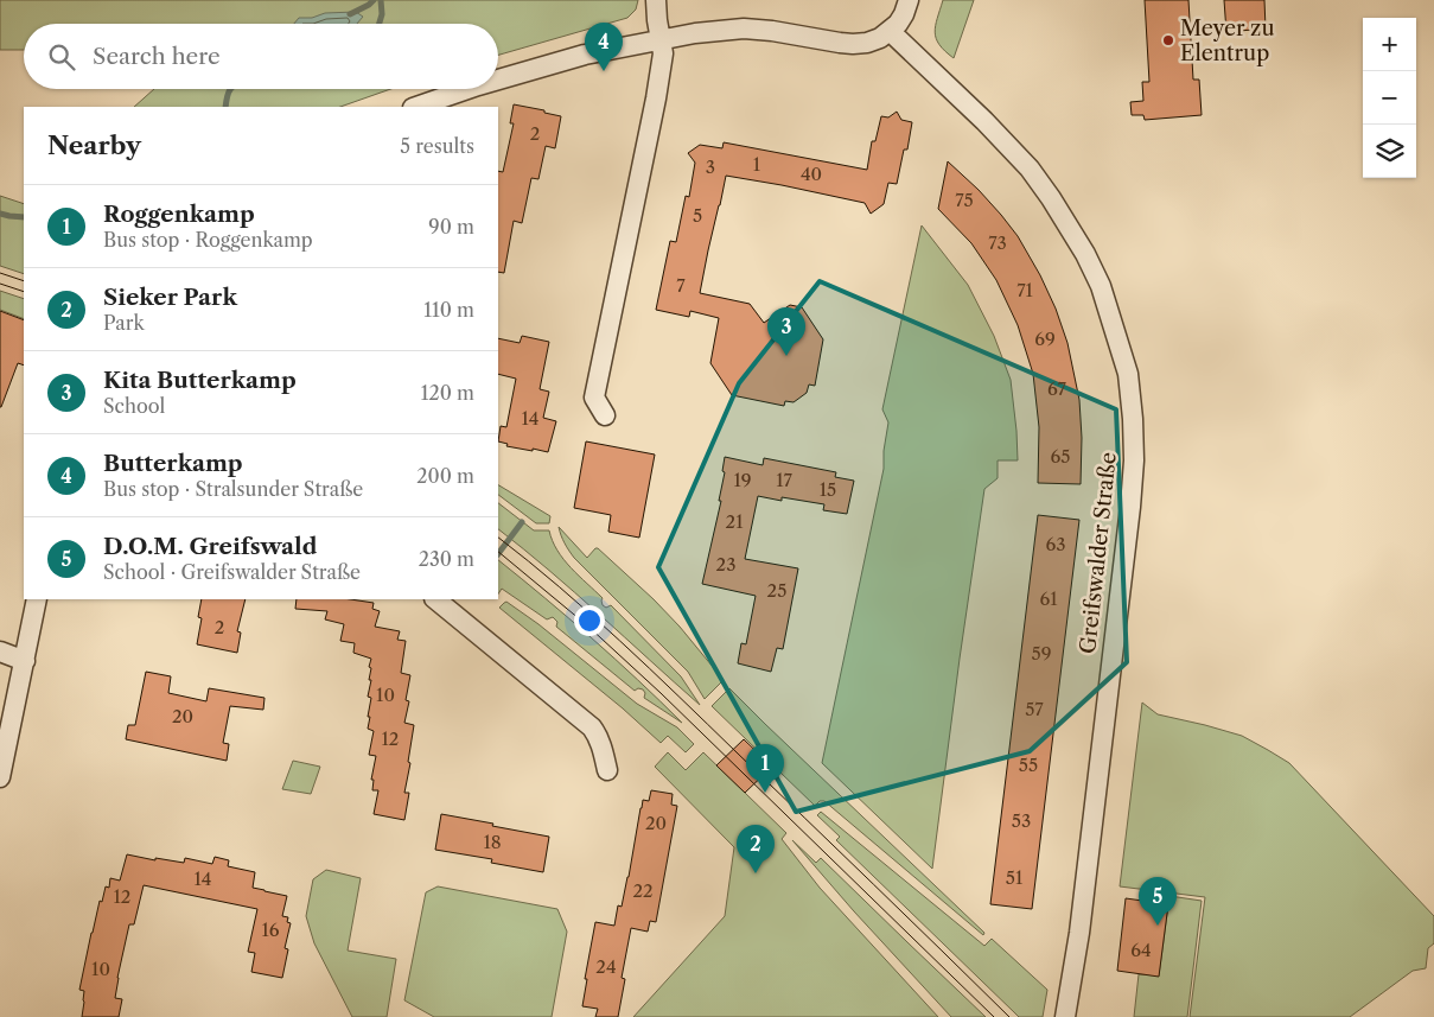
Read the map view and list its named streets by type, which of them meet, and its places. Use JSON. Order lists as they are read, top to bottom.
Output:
{
  "streets": {
    "street": ["Greifswalder Straße"]
  },
  "places": ["Meyer zu Elentrup"],
  "house_numbers": [
    "2",
    "1",
    "3",
    "40",
    "75",
    "5",
    "73",
    "7",
    "71",
    "69",
    "67",
    "14",
    "65",
    "19",
    "17",
    "15",
    "21",
    "63",
    "23",
    "25",
    "61",
    "2",
    "59",
    "10",
    "57",
    "20",
    "12",
    "55",
    "53",
    "20",
    "18",
    "51",
    "14",
    "22",
    "12",
    "16",
    "64",
    "24",
    "10"
  ],
  "page": {
    "map_buttons": ["+", "−"],
    "pins": [
      "4",
      "3",
      "1",
      "2",
      "5"
    ],
    "search": "Search here",
    "heading": ["Nearby", "5 results"],
    "list": [
      {
        "mark": "1",
        "name": "Roggenkamp",
        "note": "Bus stop · Roggenkamp",
        "value": "90 m"
      },
      {
        "mark": "2",
        "name": "Sieker Park",
        "note": "Park",
        "value": "110 m"
      },
      {
        "mark": "3",
        "name": "Kita Butterkamp",
        "note": "School",
        "value": "120 m"
      },
      {
        "mark": "4",
        "name": "Butterkamp",
        "note": "Bus stop · Stralsunder Straße",
        "value": "200 m"
      },
      {
        "mark": "5",
        "name": "D.O.M. Greifswald",
        "note": "School · Greifswalder Straße",
        "value": "230 m"
      }
    ]
  }
}
